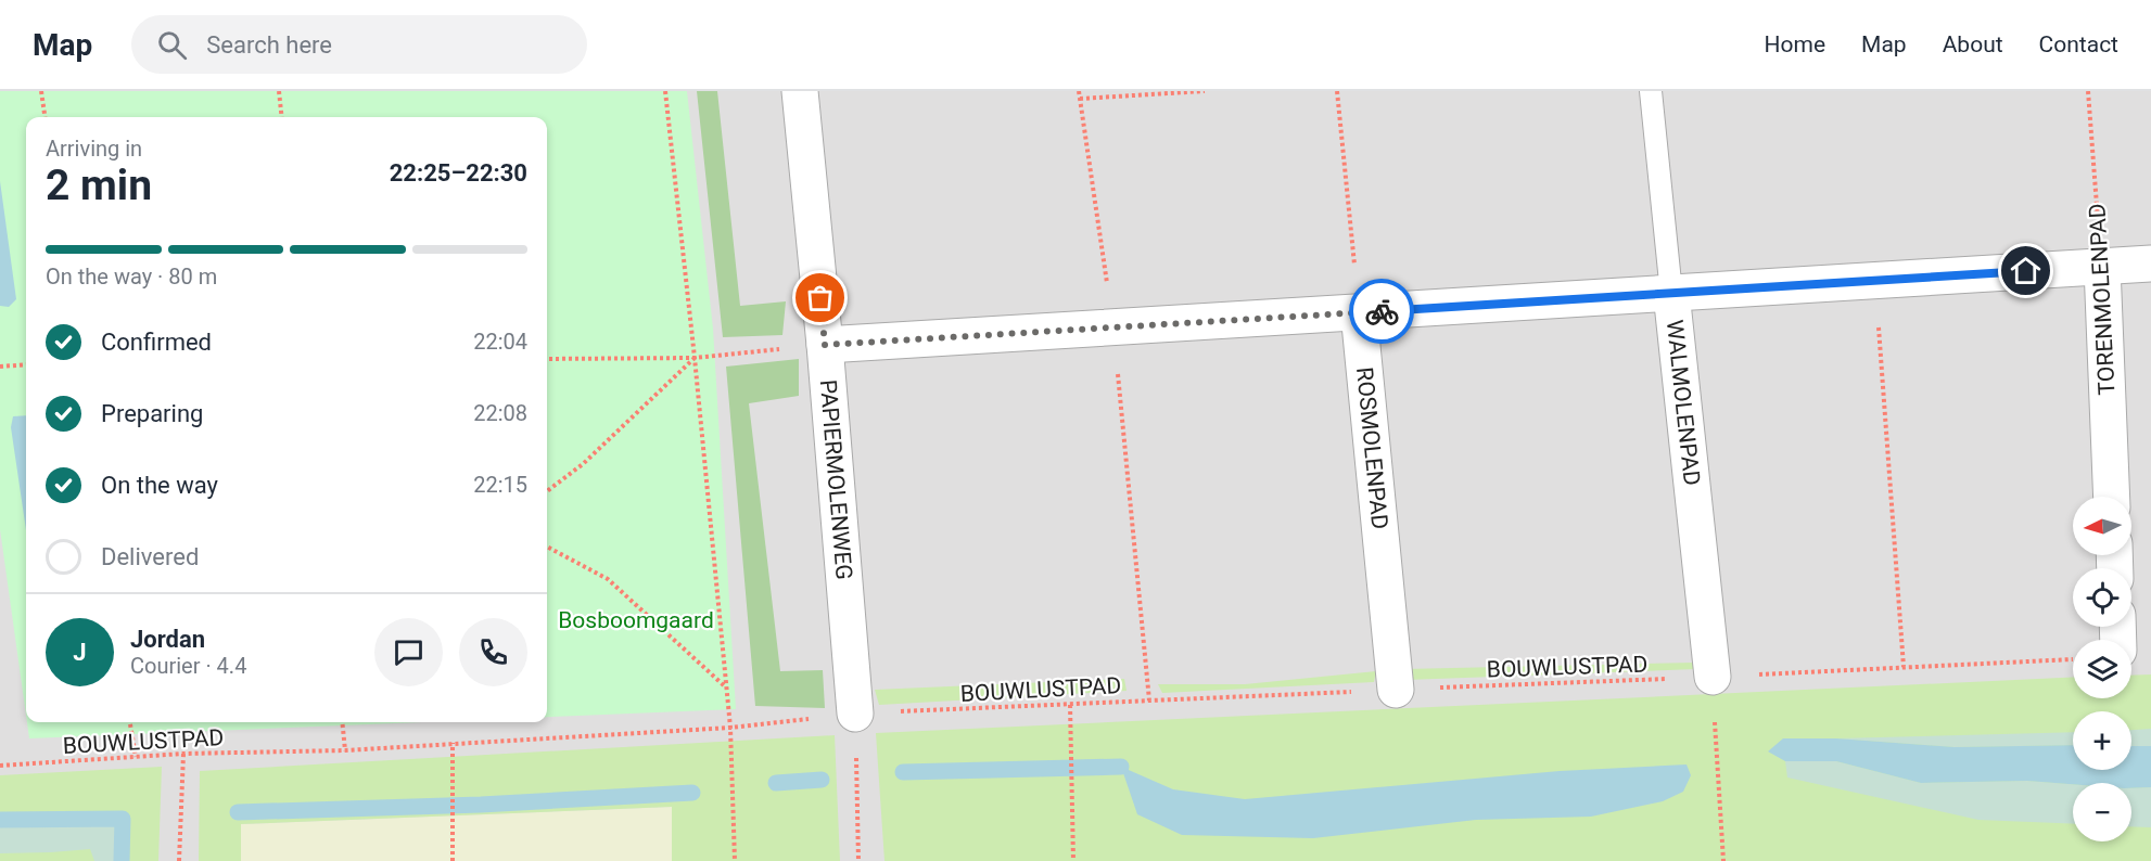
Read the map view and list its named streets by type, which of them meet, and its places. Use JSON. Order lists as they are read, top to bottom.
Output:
{
  "streets": {
    "street": [
      "TORENMOLENPAD",
      "WALMOLENPAD",
      "ROSMOLENPAD",
      "PAPIERMOLENWEG"
    ],
    "path": ["BOUWLUSTPAD"]
  },
  "crossings": [
    ["WALMOLENPAD", "BOUWLUSTPAD"],
    ["ROSMOLENPAD", "BOUWLUSTPAD"],
    ["PAPIERMOLENWEG", "BOUWLUSTPAD"]
  ],
  "parks": ["Bosboomgaard"],
  "north": "left",
  "page": {
    "header": "Map",
    "search": "Search here",
    "nav": [
      "Home",
      "Map",
      "About",
      "Contact"
    ],
    "heading": ["2 min", "Arriving in", "22:25–22:30"],
    "panel": ["Jordan", "Courier · 4.4"],
    "bar": "On the way · 80 m",
    "list": [
      ["Confirmed", "22:04"],
      ["Preparing", "22:08"],
      ["On the way", "22:15"],
      "Delivered"
    ],
    "map_buttons": ["+", "−"],
    "round": "J"
  }
}
